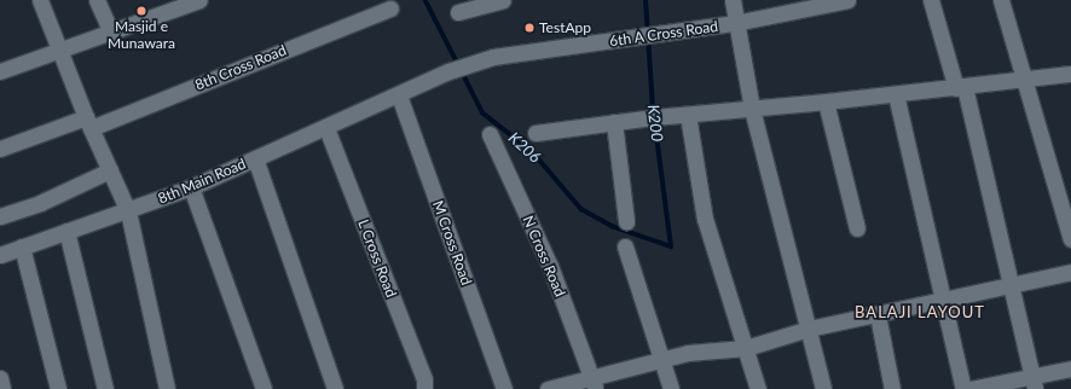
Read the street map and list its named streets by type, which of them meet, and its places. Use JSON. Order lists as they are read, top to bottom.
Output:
{
  "streets": {
    "street": [
      "6th A Cross Road",
      "8th Cross Road",
      "8th Main Road",
      "M Cross Road",
      "N Cross Road",
      "L Cross Road"
    ]
  },
  "crossings": [
    ["6th A Cross Road", "8th Main Road"],
    ["6th A Cross Road", "M Cross Road"],
    ["8th Main Road", "M Cross Road"],
    ["8th Main Road", "L Cross Road"]
  ],
  "districts": ["BALAJI LAYOUT"],
  "water": ["K200", "K206"],
  "places": ["Masjid e Munawara", "TestApp"]
}
